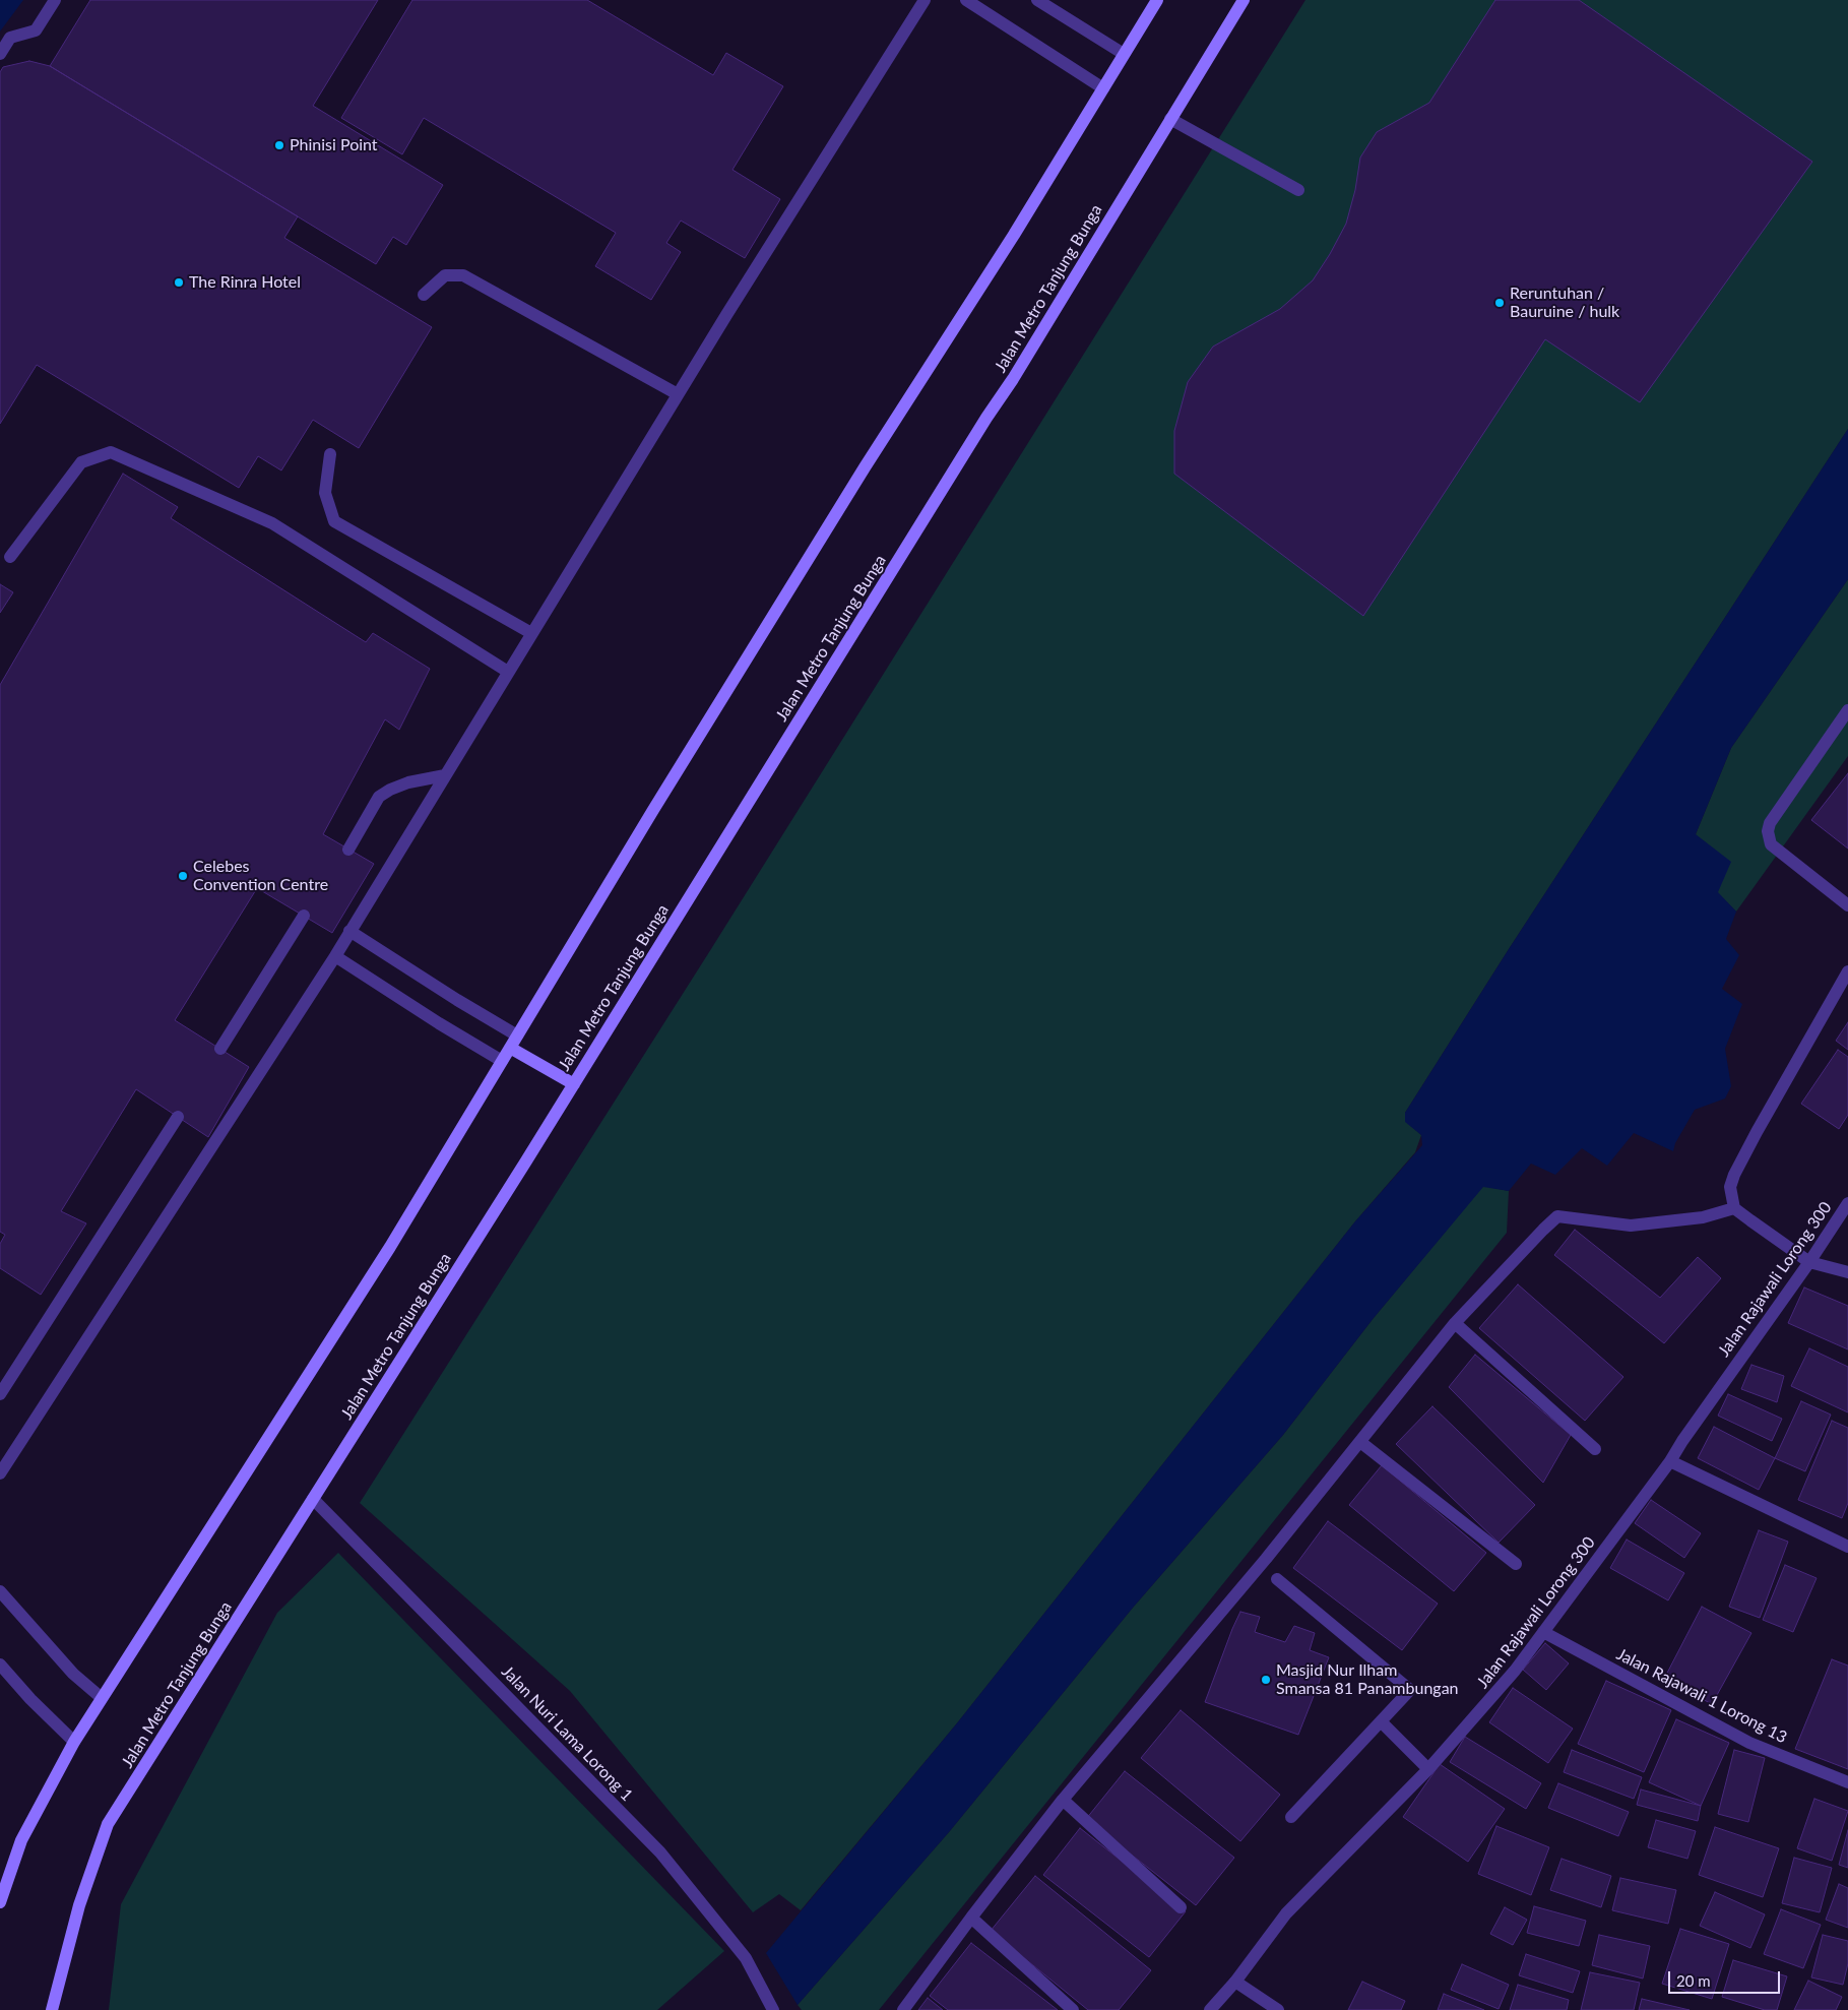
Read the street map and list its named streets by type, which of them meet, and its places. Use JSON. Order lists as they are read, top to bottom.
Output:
{
  "streets": {
    "main road": ["Jalan Metro Tanjung Bunga"],
    "street": ["Jalan Rajawali Lorong 300", "Jalan Rajawali 1 Lorong 13", "Jalan Nuri Lama Lorong 1"]
  },
  "crossings": [
    ["Jalan Metro Tanjung Bunga", "Jalan Nuri Lama Lorong 1"],
    ["Jalan Rajawali Lorong 300", "Jalan Rajawali 1 Lorong 13"]
  ],
  "places": [
    "Phinisi Point",
    "The Rinra Hotel",
    "Reruntuhan / Bauruine / hulk",
    "Celebes Convention Centre",
    "Masjid Nur Ilham Smansa 81 Panambungan"
  ],
  "scale_bar": "20 m"
}
